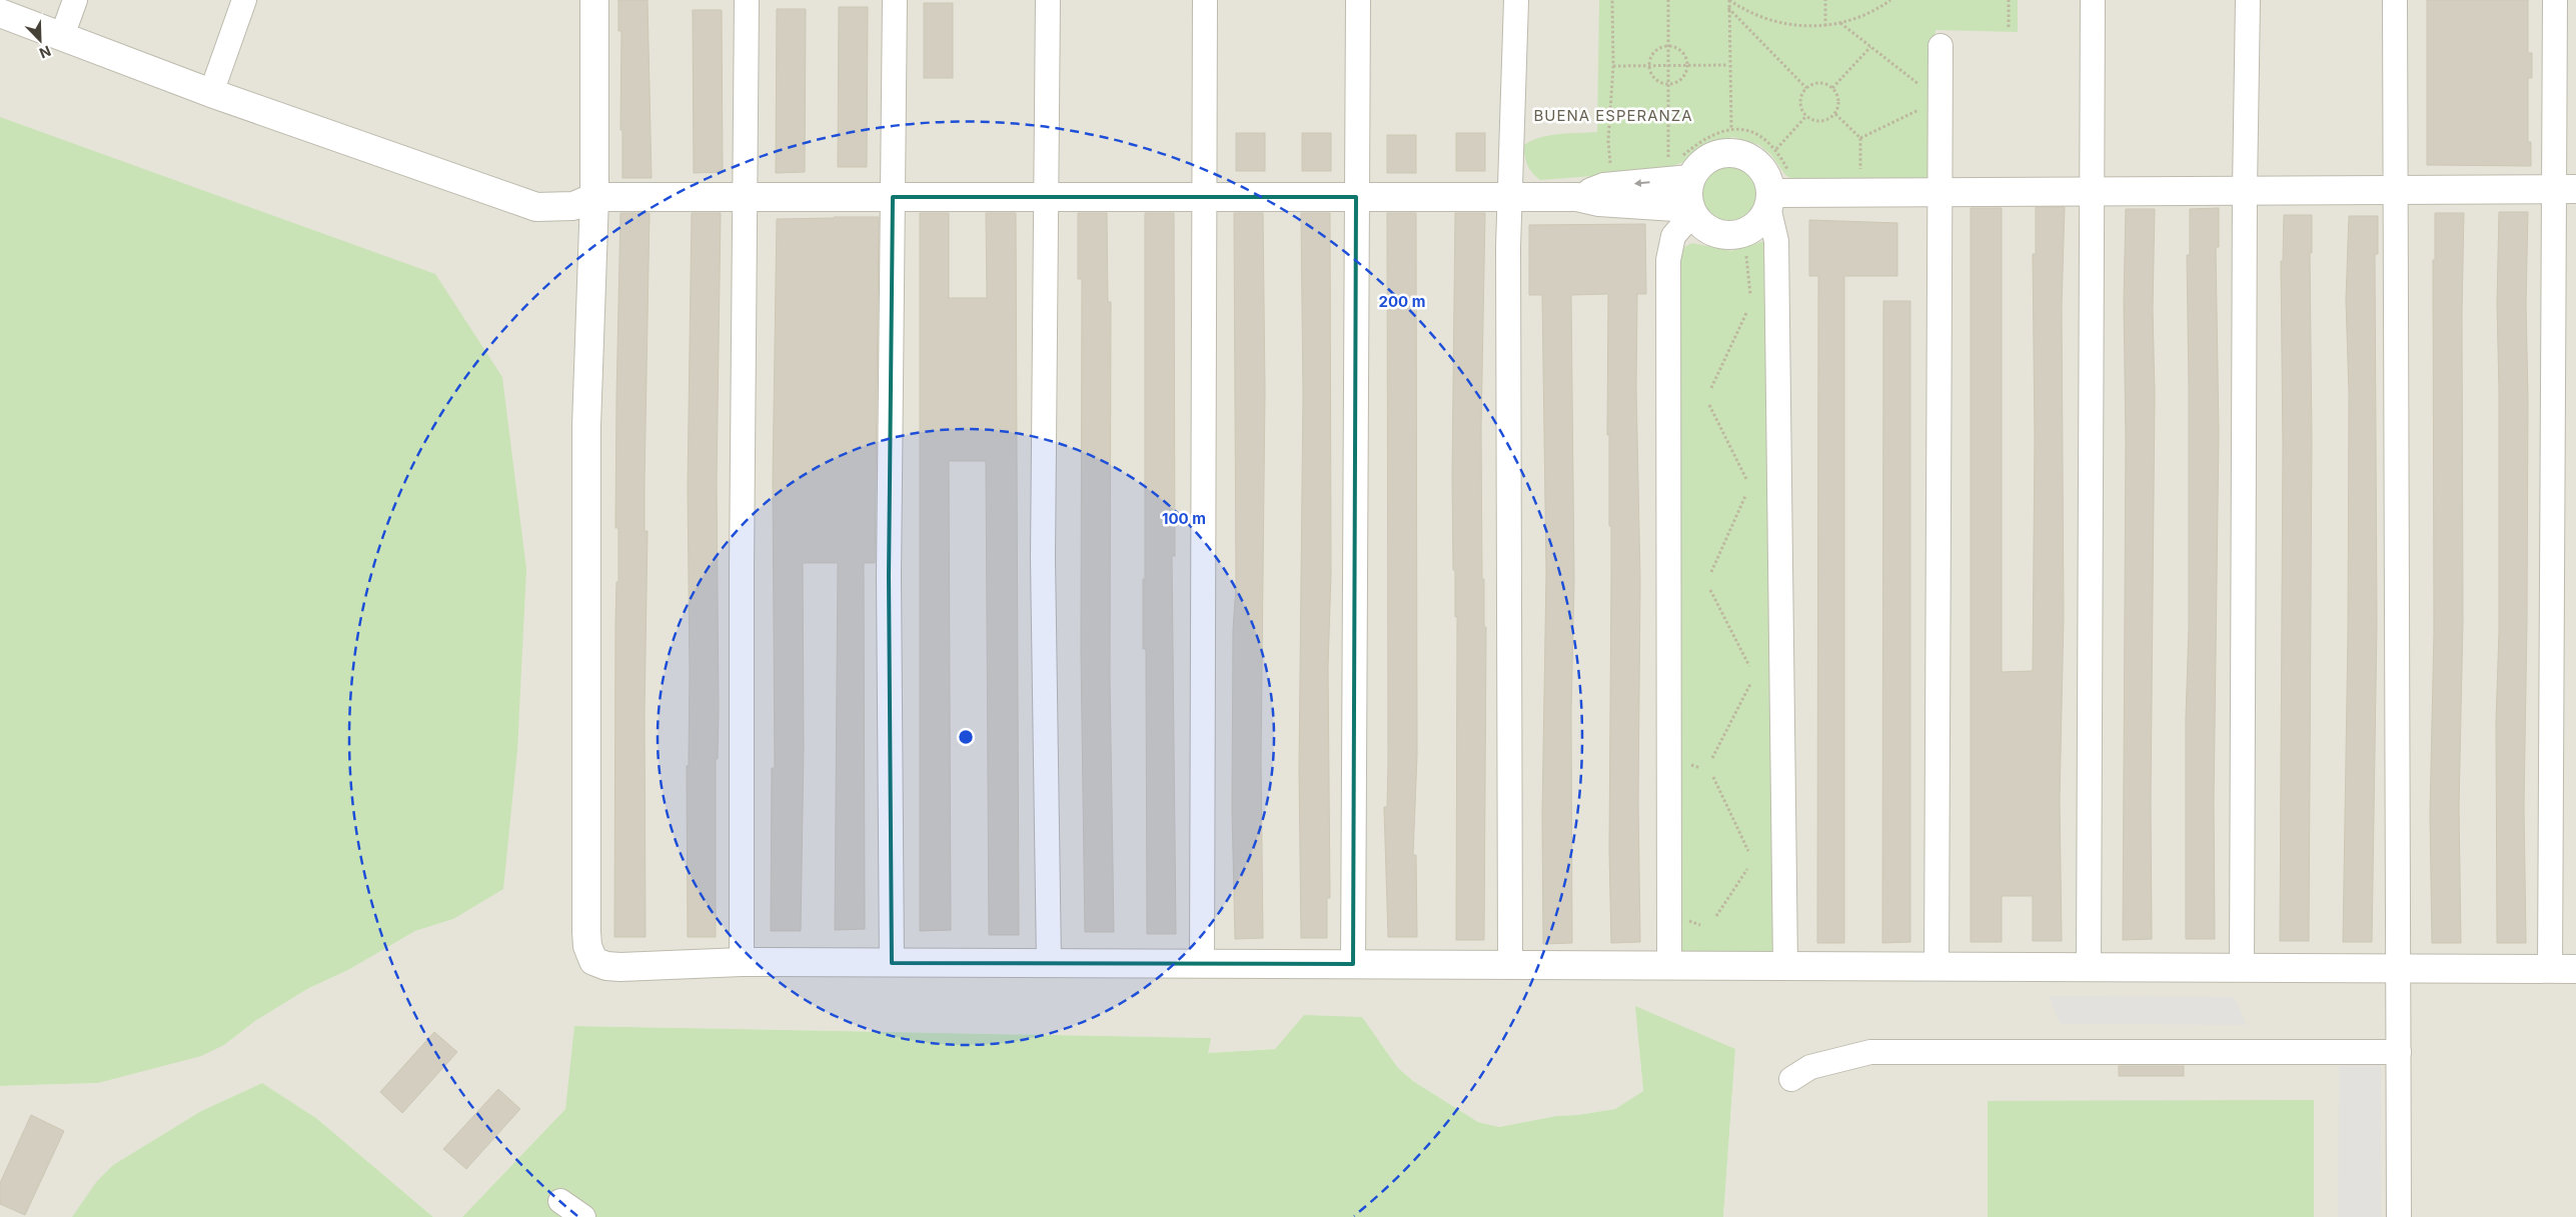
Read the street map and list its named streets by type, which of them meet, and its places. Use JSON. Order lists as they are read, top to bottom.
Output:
{
  "districts": ["BUENA ESPERANZA"],
  "north": "bottom right",
  "rings": ["200 m", "100 m"]
}
